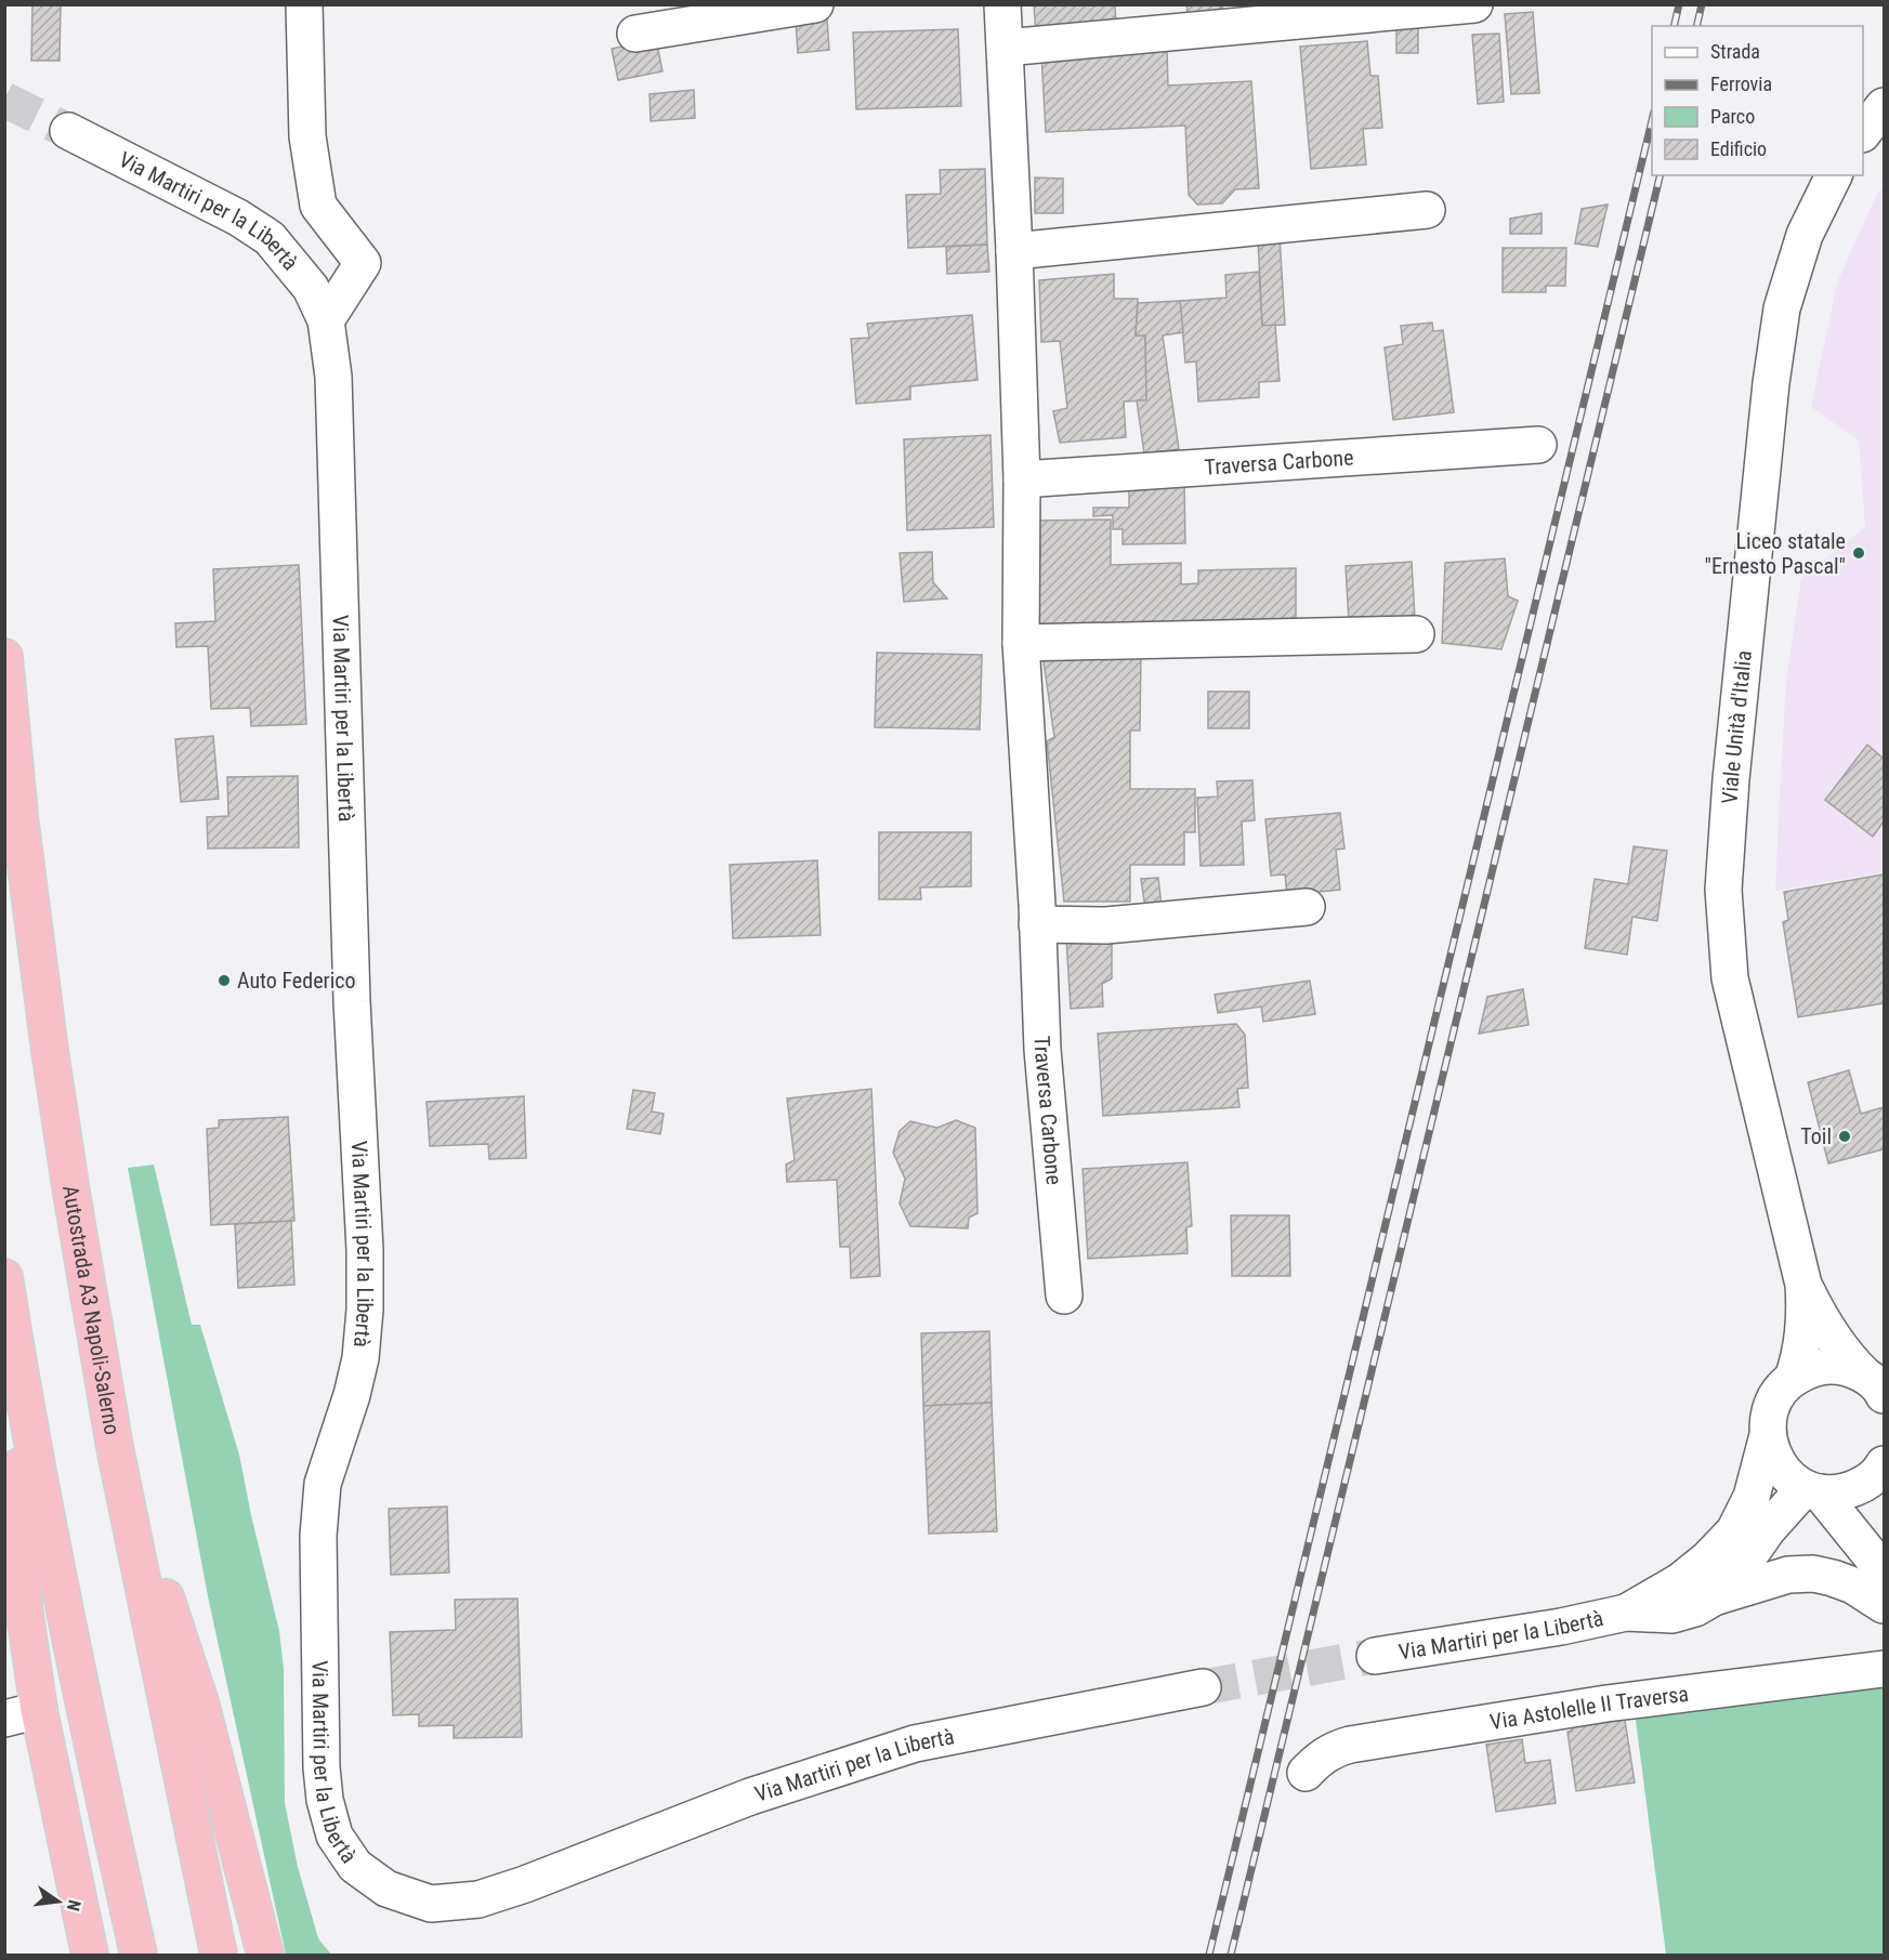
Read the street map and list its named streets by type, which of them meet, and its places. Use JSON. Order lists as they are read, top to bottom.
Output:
{
  "streets": {
    "highway": ["Autostrada A3 Napoli-Salerno"],
    "street": [
      "Via Martiri per la Libertà",
      "Traversa Carbone",
      "Viale Unità d'Italia",
      "Via Astolelle II Traversa"
    ]
  },
  "crossings": [
    ["Via Martiri per la Libertà", "Viale Unità d'Italia"]
  ],
  "places": ["Liceo statale \"Ernesto Pascal\"", "Auto Federico", "Toil"],
  "legend": [
    "Strada",
    "Ferrovia",
    "Parco",
    "Edificio"
  ],
  "north": "right"
}
